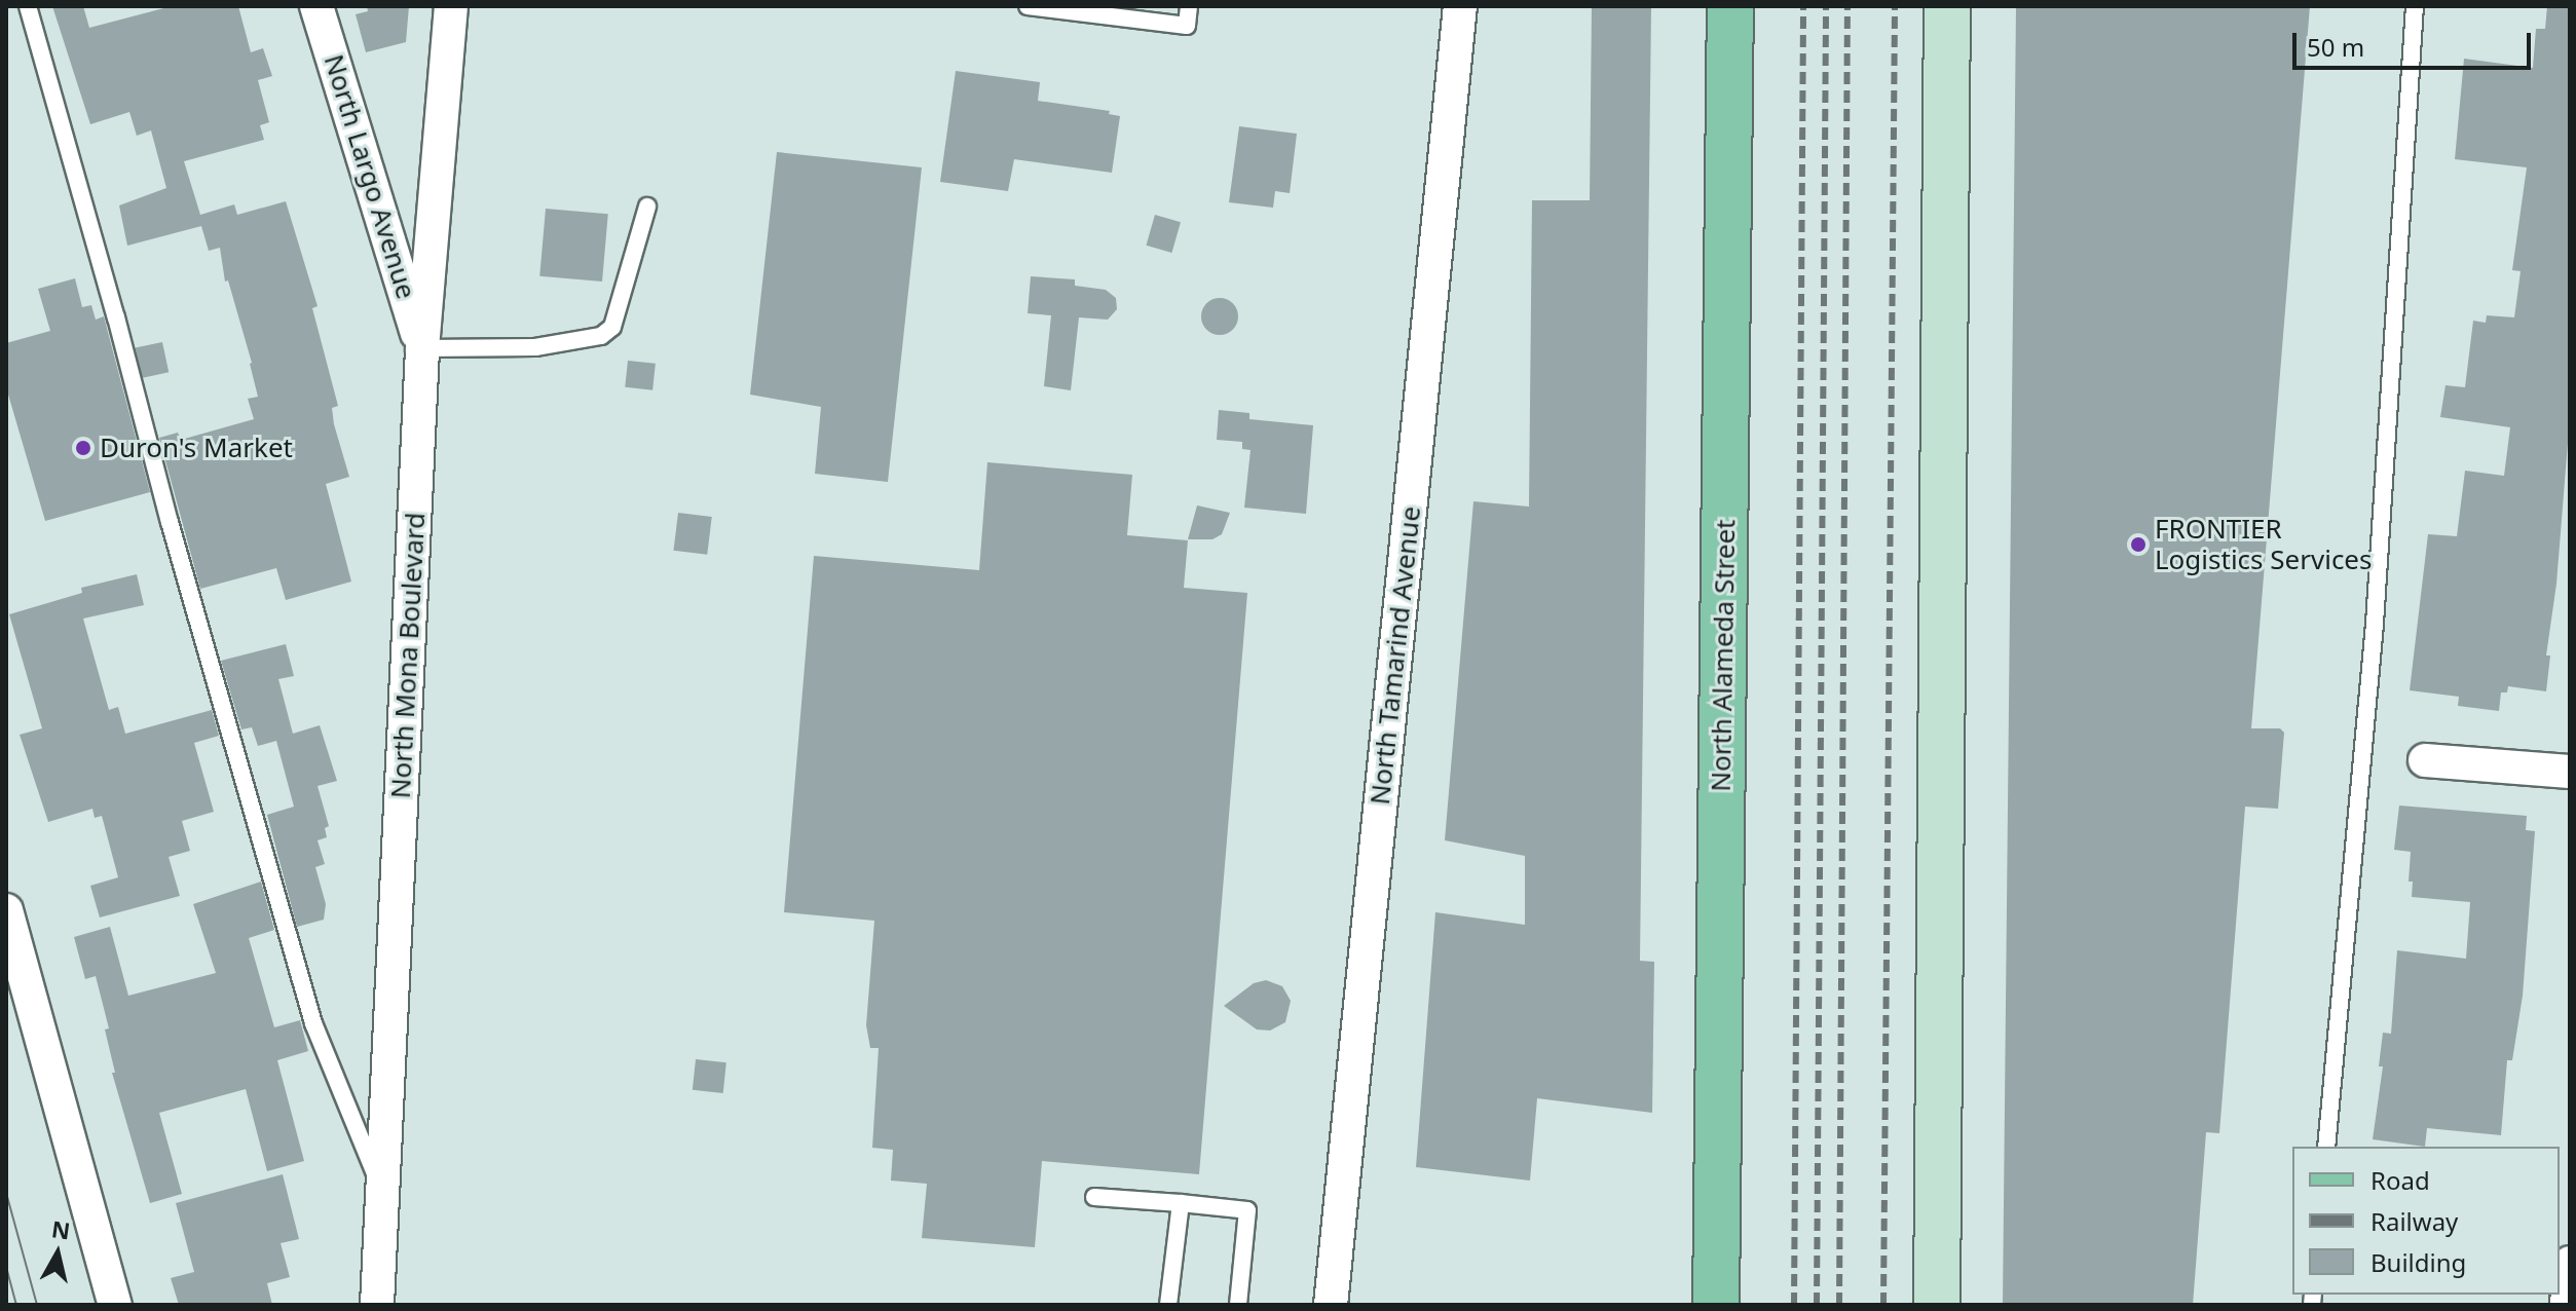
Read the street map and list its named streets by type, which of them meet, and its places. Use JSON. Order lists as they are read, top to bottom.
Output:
{
  "streets": {
    "main road": ["North Alameda Street"],
    "street": ["North Largo Avenue", "North Mona Boulevard", "North Tamarind Avenue"]
  },
  "crossings": [
    ["North Largo Avenue", "North Mona Boulevard"]
  ],
  "places": ["Duron's Market", "FRONTIER Logistics Services"],
  "legend": ["Road", "Railway", "Building"],
  "scale_bar": "50 m",
  "north": "top"
}
